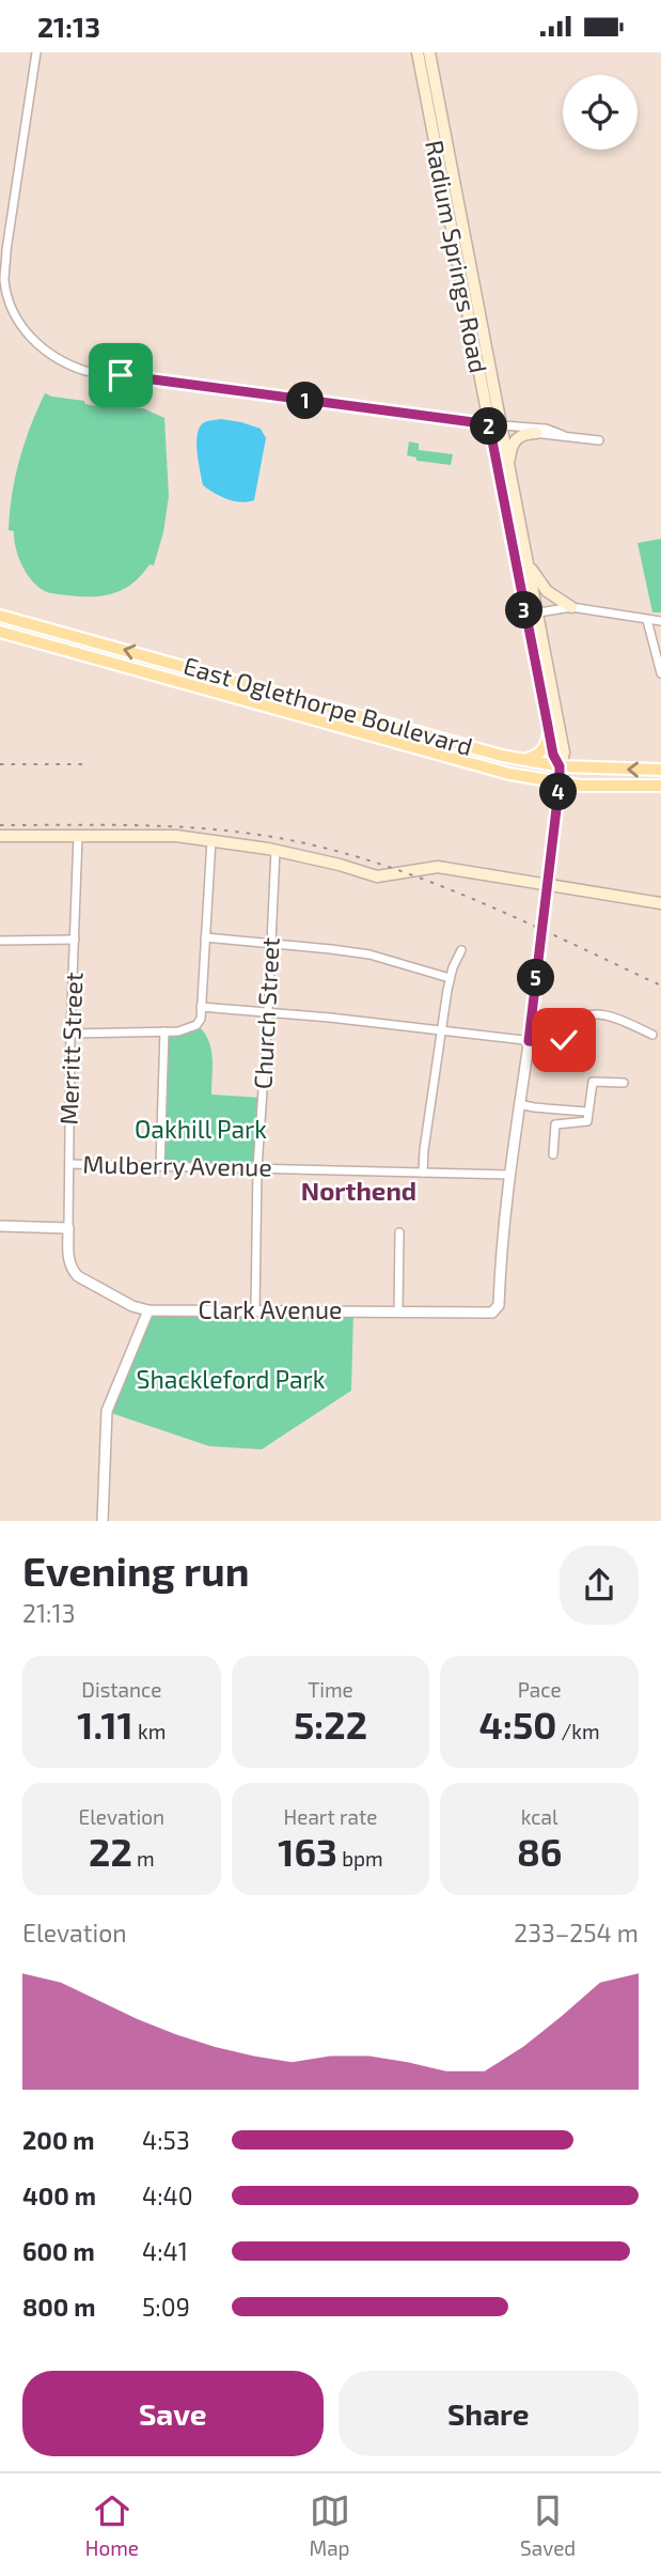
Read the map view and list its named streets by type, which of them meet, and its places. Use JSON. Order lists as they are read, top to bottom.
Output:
{
  "streets": {
    "main road": ["Radium Springs Road", "East Oglethorpe Boulevard"],
    "street": [
      "Church Street",
      "Merritt Street",
      "Mulberry Avenue",
      "Clark Avenue"
    ]
  },
  "crossings": [
    ["Radium Springs Road", "East Oglethorpe Boulevard"],
    ["Church Street", "Mulberry Avenue"],
    ["Church Street", "Clark Avenue"],
    ["Merritt Street", "Mulberry Avenue"],
    ["Merritt Street", "Clark Avenue"],
    ["Mulberry Avenue", "Clark Avenue"]
  ],
  "districts": ["Northend"],
  "parks": ["Oakhill Park", "Shackleford Park"],
  "page": {
    "status": "21:13",
    "pins": [
      "1",
      "2",
      "3",
      "4",
      "5"
    ],
    "heading": ["Evening run", "21:13"],
    "stats": [
      ["Distance", "1.11 km"],
      ["Time", "5:22"],
      ["Pace", "4:50 /km"],
      ["Elevation", "22 m"],
      ["Heart rate", "163 bpm"],
      ["kcal", "86"]
    ],
    "chart": ["Elevation", "233–254 m"],
    "list": [
      {
        "name": "200 m",
        "note": "4:53"
      },
      {
        "name": "400 m",
        "note": "4:40"
      },
      {
        "name": "600 m",
        "note": "4:41"
      },
      {
        "name": "800 m",
        "note": "5:09"
      }
    ],
    "buttons": ["Save", "Share"],
    "tabs": ["Home", "Map", "Saved"]
  }
}
